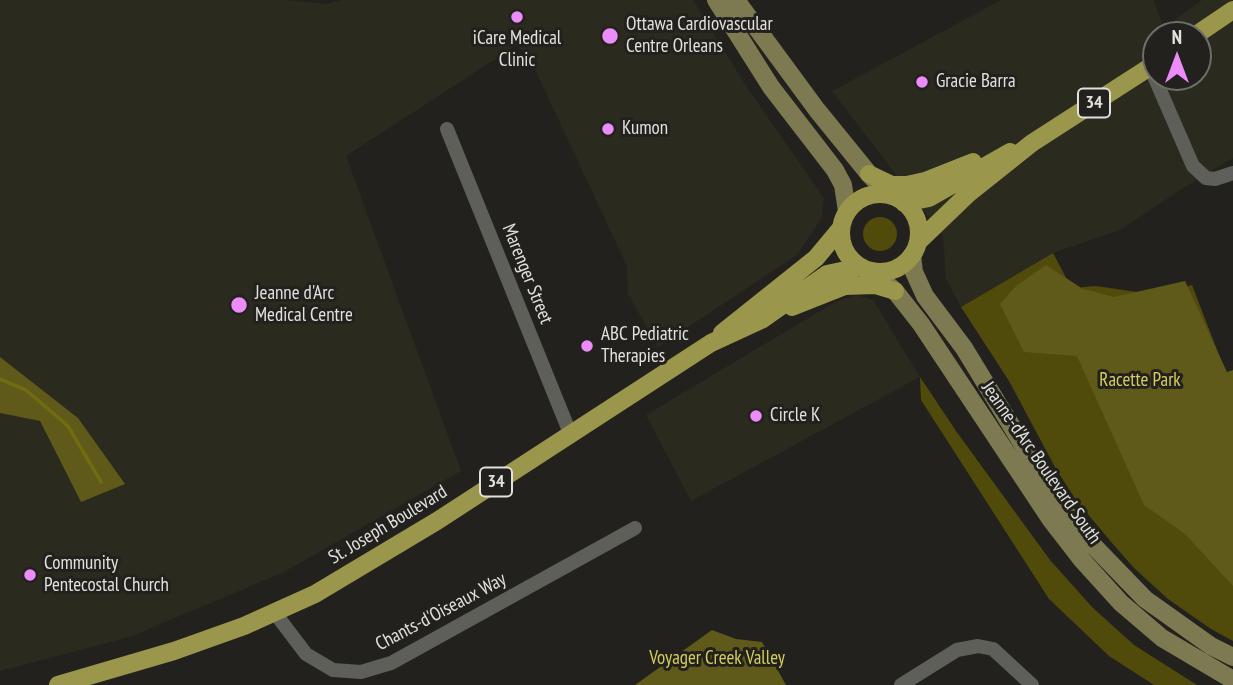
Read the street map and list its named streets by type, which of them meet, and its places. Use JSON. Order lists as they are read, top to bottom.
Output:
{
  "streets": {
    "main road": ["34", "Jeanne-d'Arc Boulevard South", "St. Joseph Boulevard"],
    "street": ["Marenger Street", "Chants-d'Oiseaux Way"]
  },
  "crossings": [
    ["34", "Jeanne-d'Arc Boulevard South"],
    ["34", "St. Joseph Boulevard"],
    ["Marenger Street", "St. Joseph Boulevard"],
    ["Jeanne-d'Arc Boulevard South", "St. Joseph Boulevard"],
    ["St. Joseph Boulevard", "Chants-d'Oiseaux Way"]
  ],
  "parks": ["Racette Park", "Voyager Creek Valley"],
  "places": [
    "iCare Medical Clinic",
    "Ottawa Cardiovascular Centre Orleans",
    "Gracie Barra",
    "Kumon",
    "Jeanne d'Arc Medical Centre",
    "ABC Pediatric Therapies",
    "Circle K",
    "Community Pentecostal Church"
  ],
  "north": "top"
}
